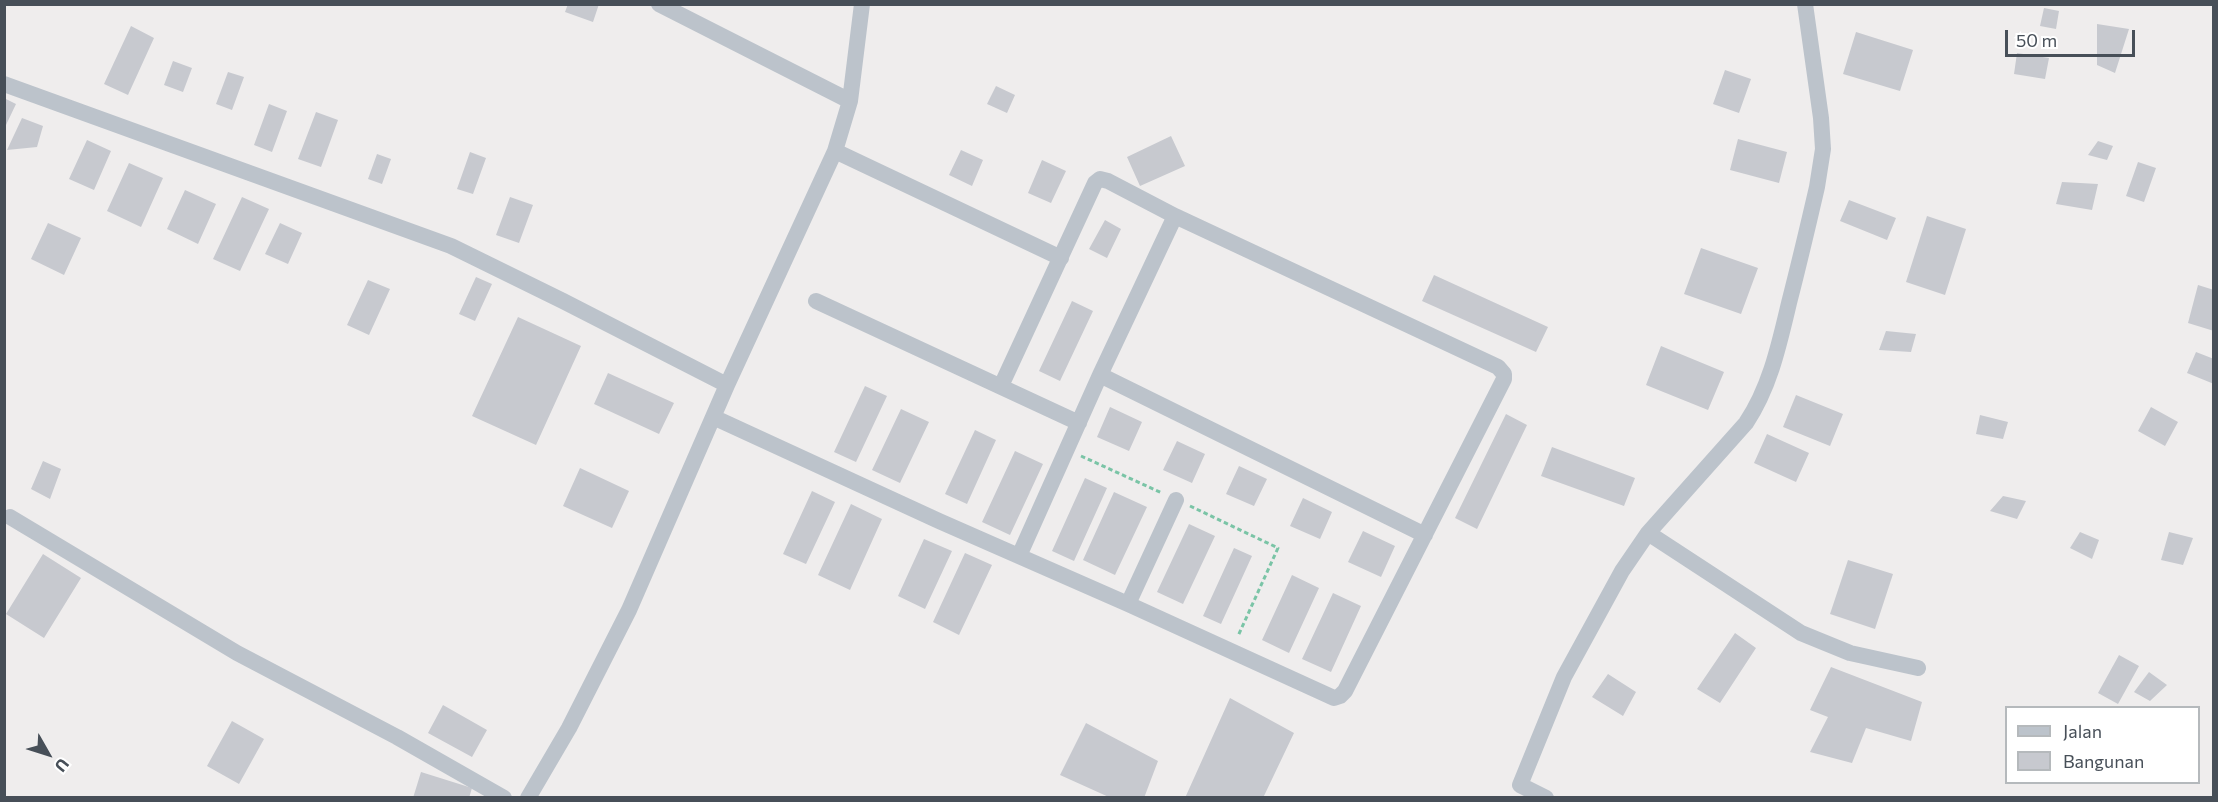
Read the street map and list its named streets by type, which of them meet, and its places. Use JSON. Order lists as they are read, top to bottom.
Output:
{
  "legend": ["Jalan", "Bangunan"],
  "scale_bar": "50 m",
  "north": "bottom right"
}
